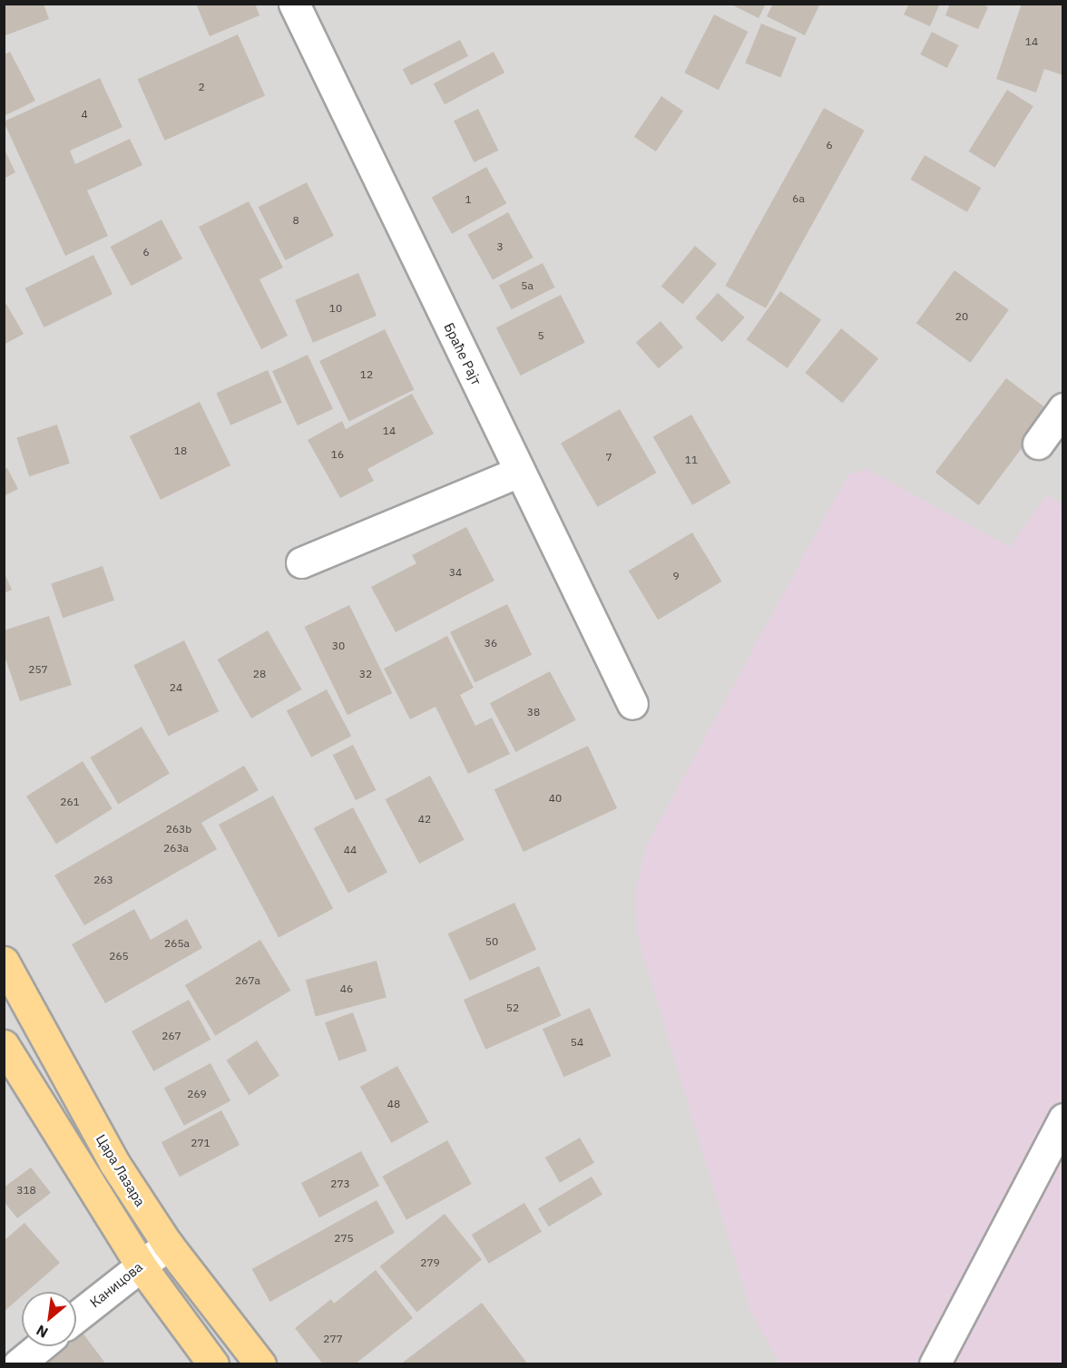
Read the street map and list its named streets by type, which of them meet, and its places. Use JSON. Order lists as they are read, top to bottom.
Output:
{
  "streets": {
    "main road": ["Цара Лазара"],
    "street": ["Браће Рајт", "Каницова"]
  },
  "crossings": [
    ["Цара Лазара", "Каницова"]
  ],
  "house_numbers": [
    "14",
    "2",
    "4",
    "6",
    "6a",
    "1",
    "8",
    "3",
    "6",
    "5a",
    "10",
    "20",
    "5",
    "12",
    "14",
    "18",
    "16",
    "7",
    "11",
    "34",
    "9",
    "36",
    "30",
    "257",
    "28",
    "32",
    "24",
    "38",
    "40",
    "261",
    "42",
    "263b",
    "263a",
    "44",
    "263",
    "50",
    "265a",
    "265",
    "267a",
    "46",
    "52",
    "267",
    "54",
    "269",
    "48",
    "271",
    "273",
    "318",
    "275",
    "279",
    "277"
  ],
  "north": "bottom left"
}
